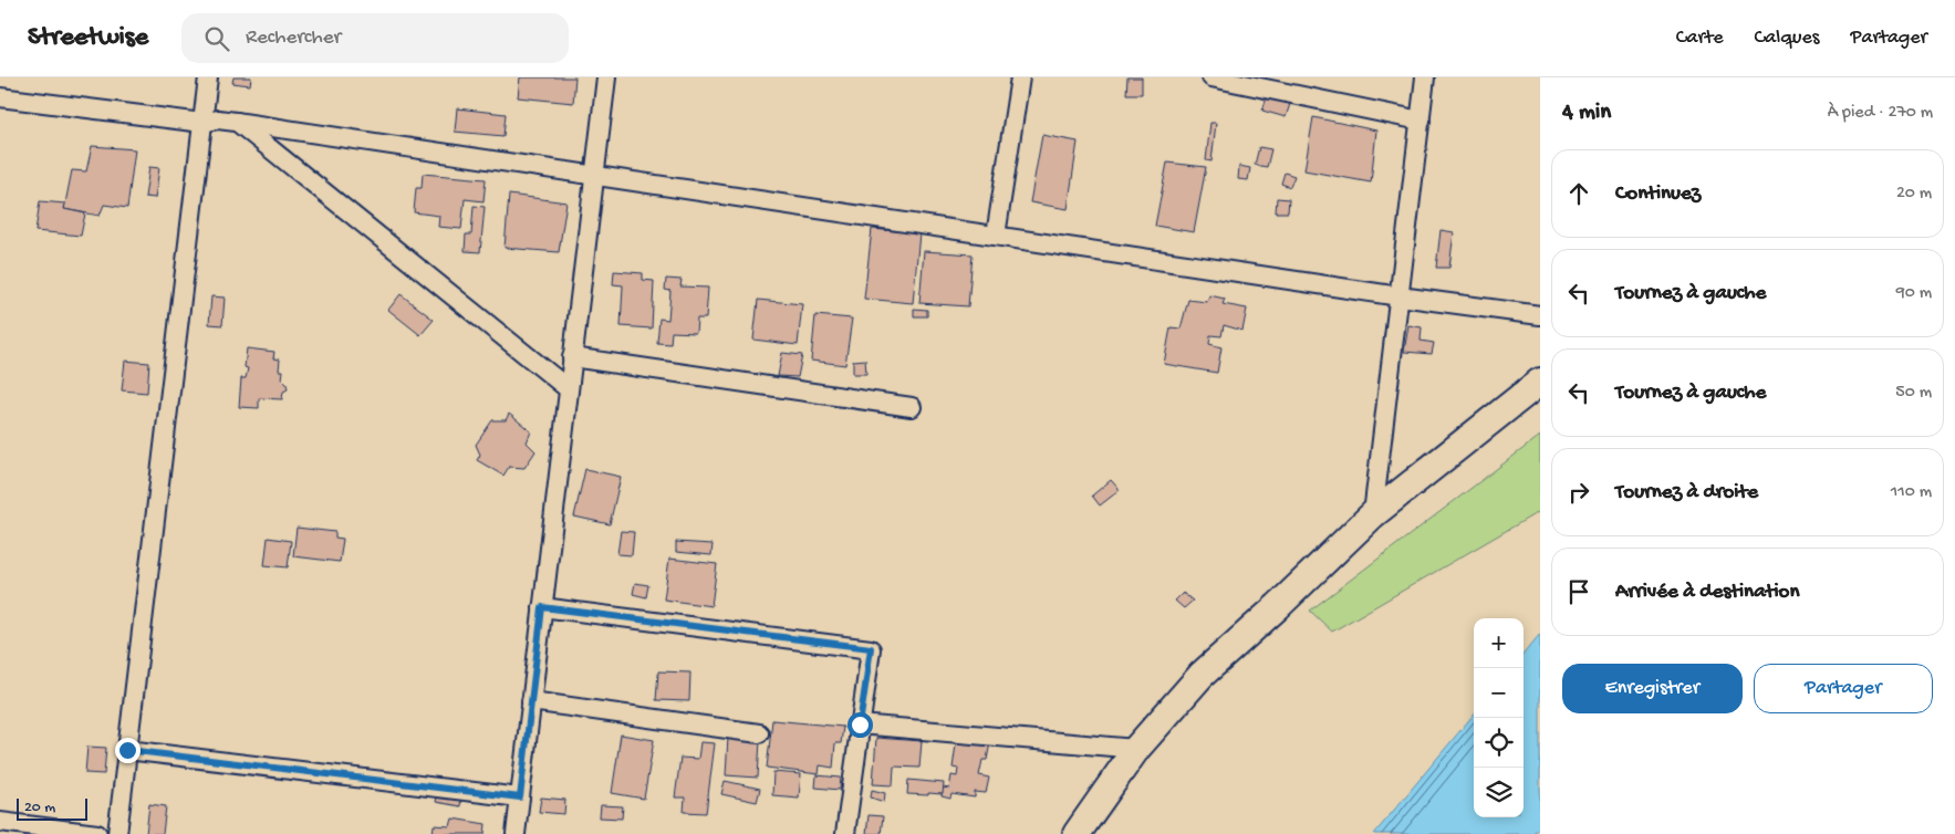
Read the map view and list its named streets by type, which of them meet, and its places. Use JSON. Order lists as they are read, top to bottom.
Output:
{
  "scale_bar": "20 m",
  "page": {
    "header": "Streetwise",
    "search": "Rechercher",
    "nav": ["Carte", "Calques", "Partager"],
    "heading": ["4 min", "À pied · 270 m"],
    "list": [
      ["Continuez", "20 m"],
      ["Tournez à gauche", "90 m"],
      ["Tournez à gauche", "50 m"],
      ["Tournez à droite", "110 m"],
      "Arrivée à destination"
    ],
    "map_buttons": ["+", "−"],
    "buttons": ["Enregistrer", "Partager"],
    "scale": "20 m"
  }
}
